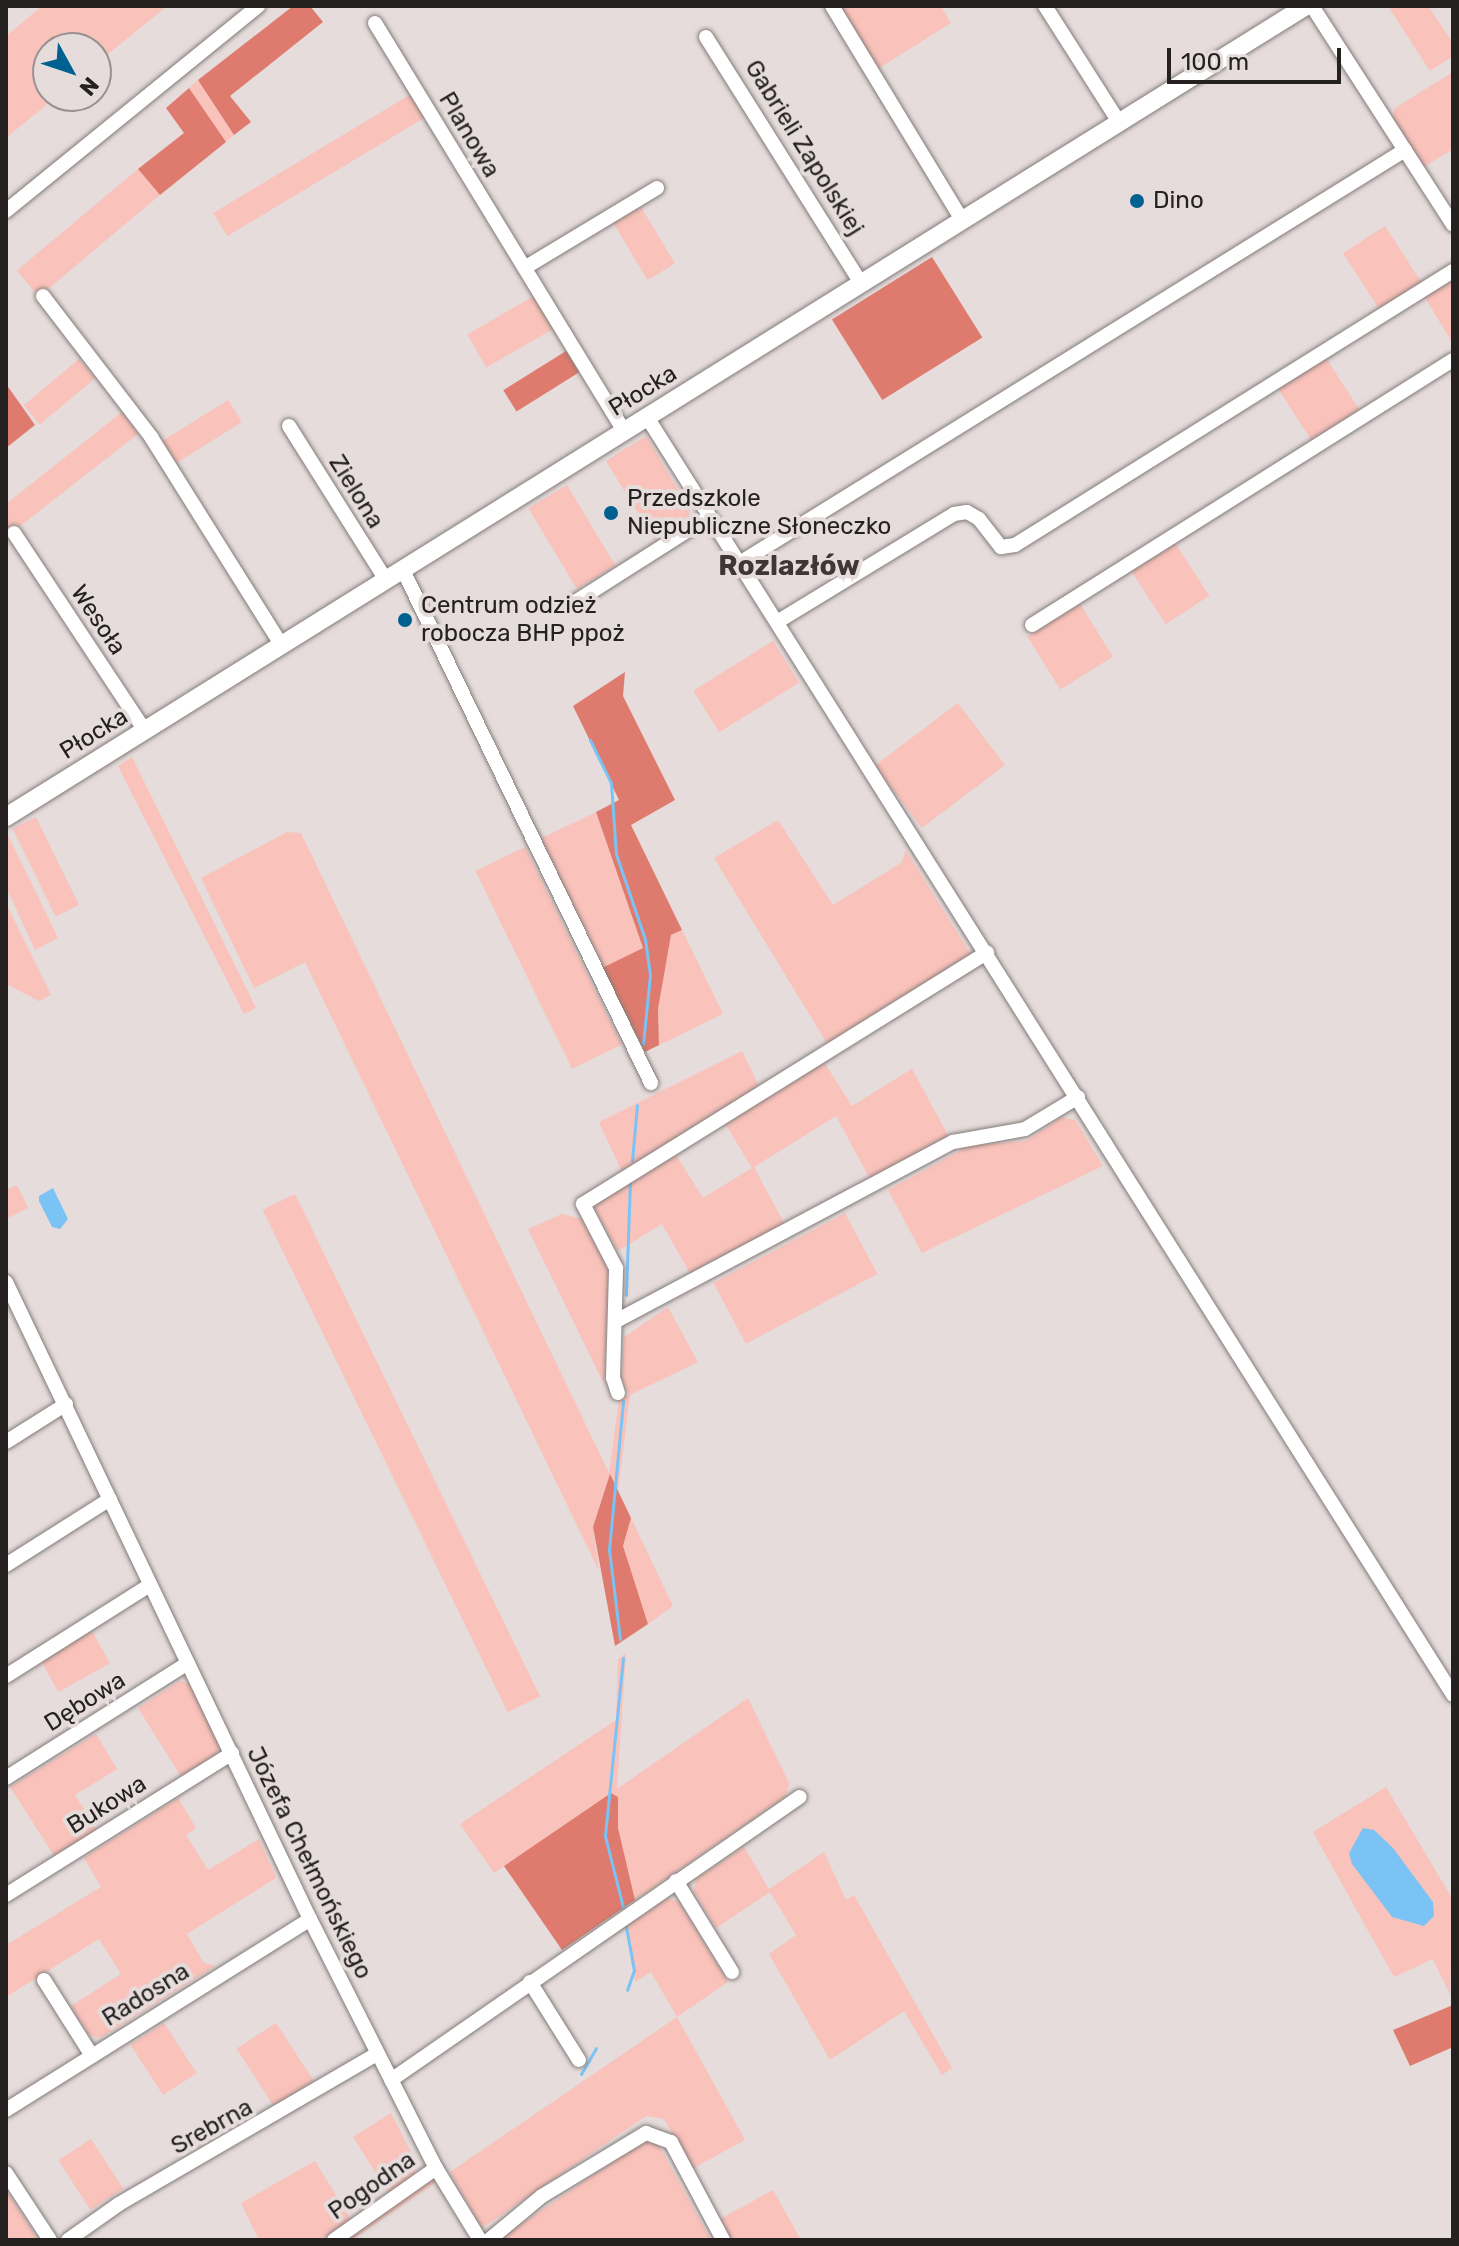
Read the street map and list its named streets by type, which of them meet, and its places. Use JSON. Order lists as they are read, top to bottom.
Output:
{
  "streets": {
    "street": [
      "Planowa",
      "Gabrieli Zapolskiej",
      "Płocka",
      "Zielona",
      "Wesoła",
      "Dębowa",
      "Bukowa",
      "Józefa Chełmońskiego",
      "Radosna",
      "Srebrna",
      "Pogodna"
    ]
  },
  "crossings": [
    ["Planowa", "Płocka"],
    ["Gabrieli Zapolskiej", "Płocka"],
    ["Płocka", "Zielona"],
    ["Płocka", "Wesoła"],
    ["Dębowa", "Józefa Chełmońskiego"],
    ["Bukowa", "Józefa Chełmońskiego"],
    ["Józefa Chełmońskiego", "Radosna"],
    ["Józefa Chełmońskiego", "Srebrna"],
    ["Józefa Chełmońskiego", "Pogodna"]
  ],
  "districts": ["Rozlazłów"],
  "places": ["Dino", "Przedszkole Niepubliczne Słoneczko", "Centrum odzież robocza BHP ppoż"],
  "scale_bar": "100 m",
  "north": "bottom right"
}
